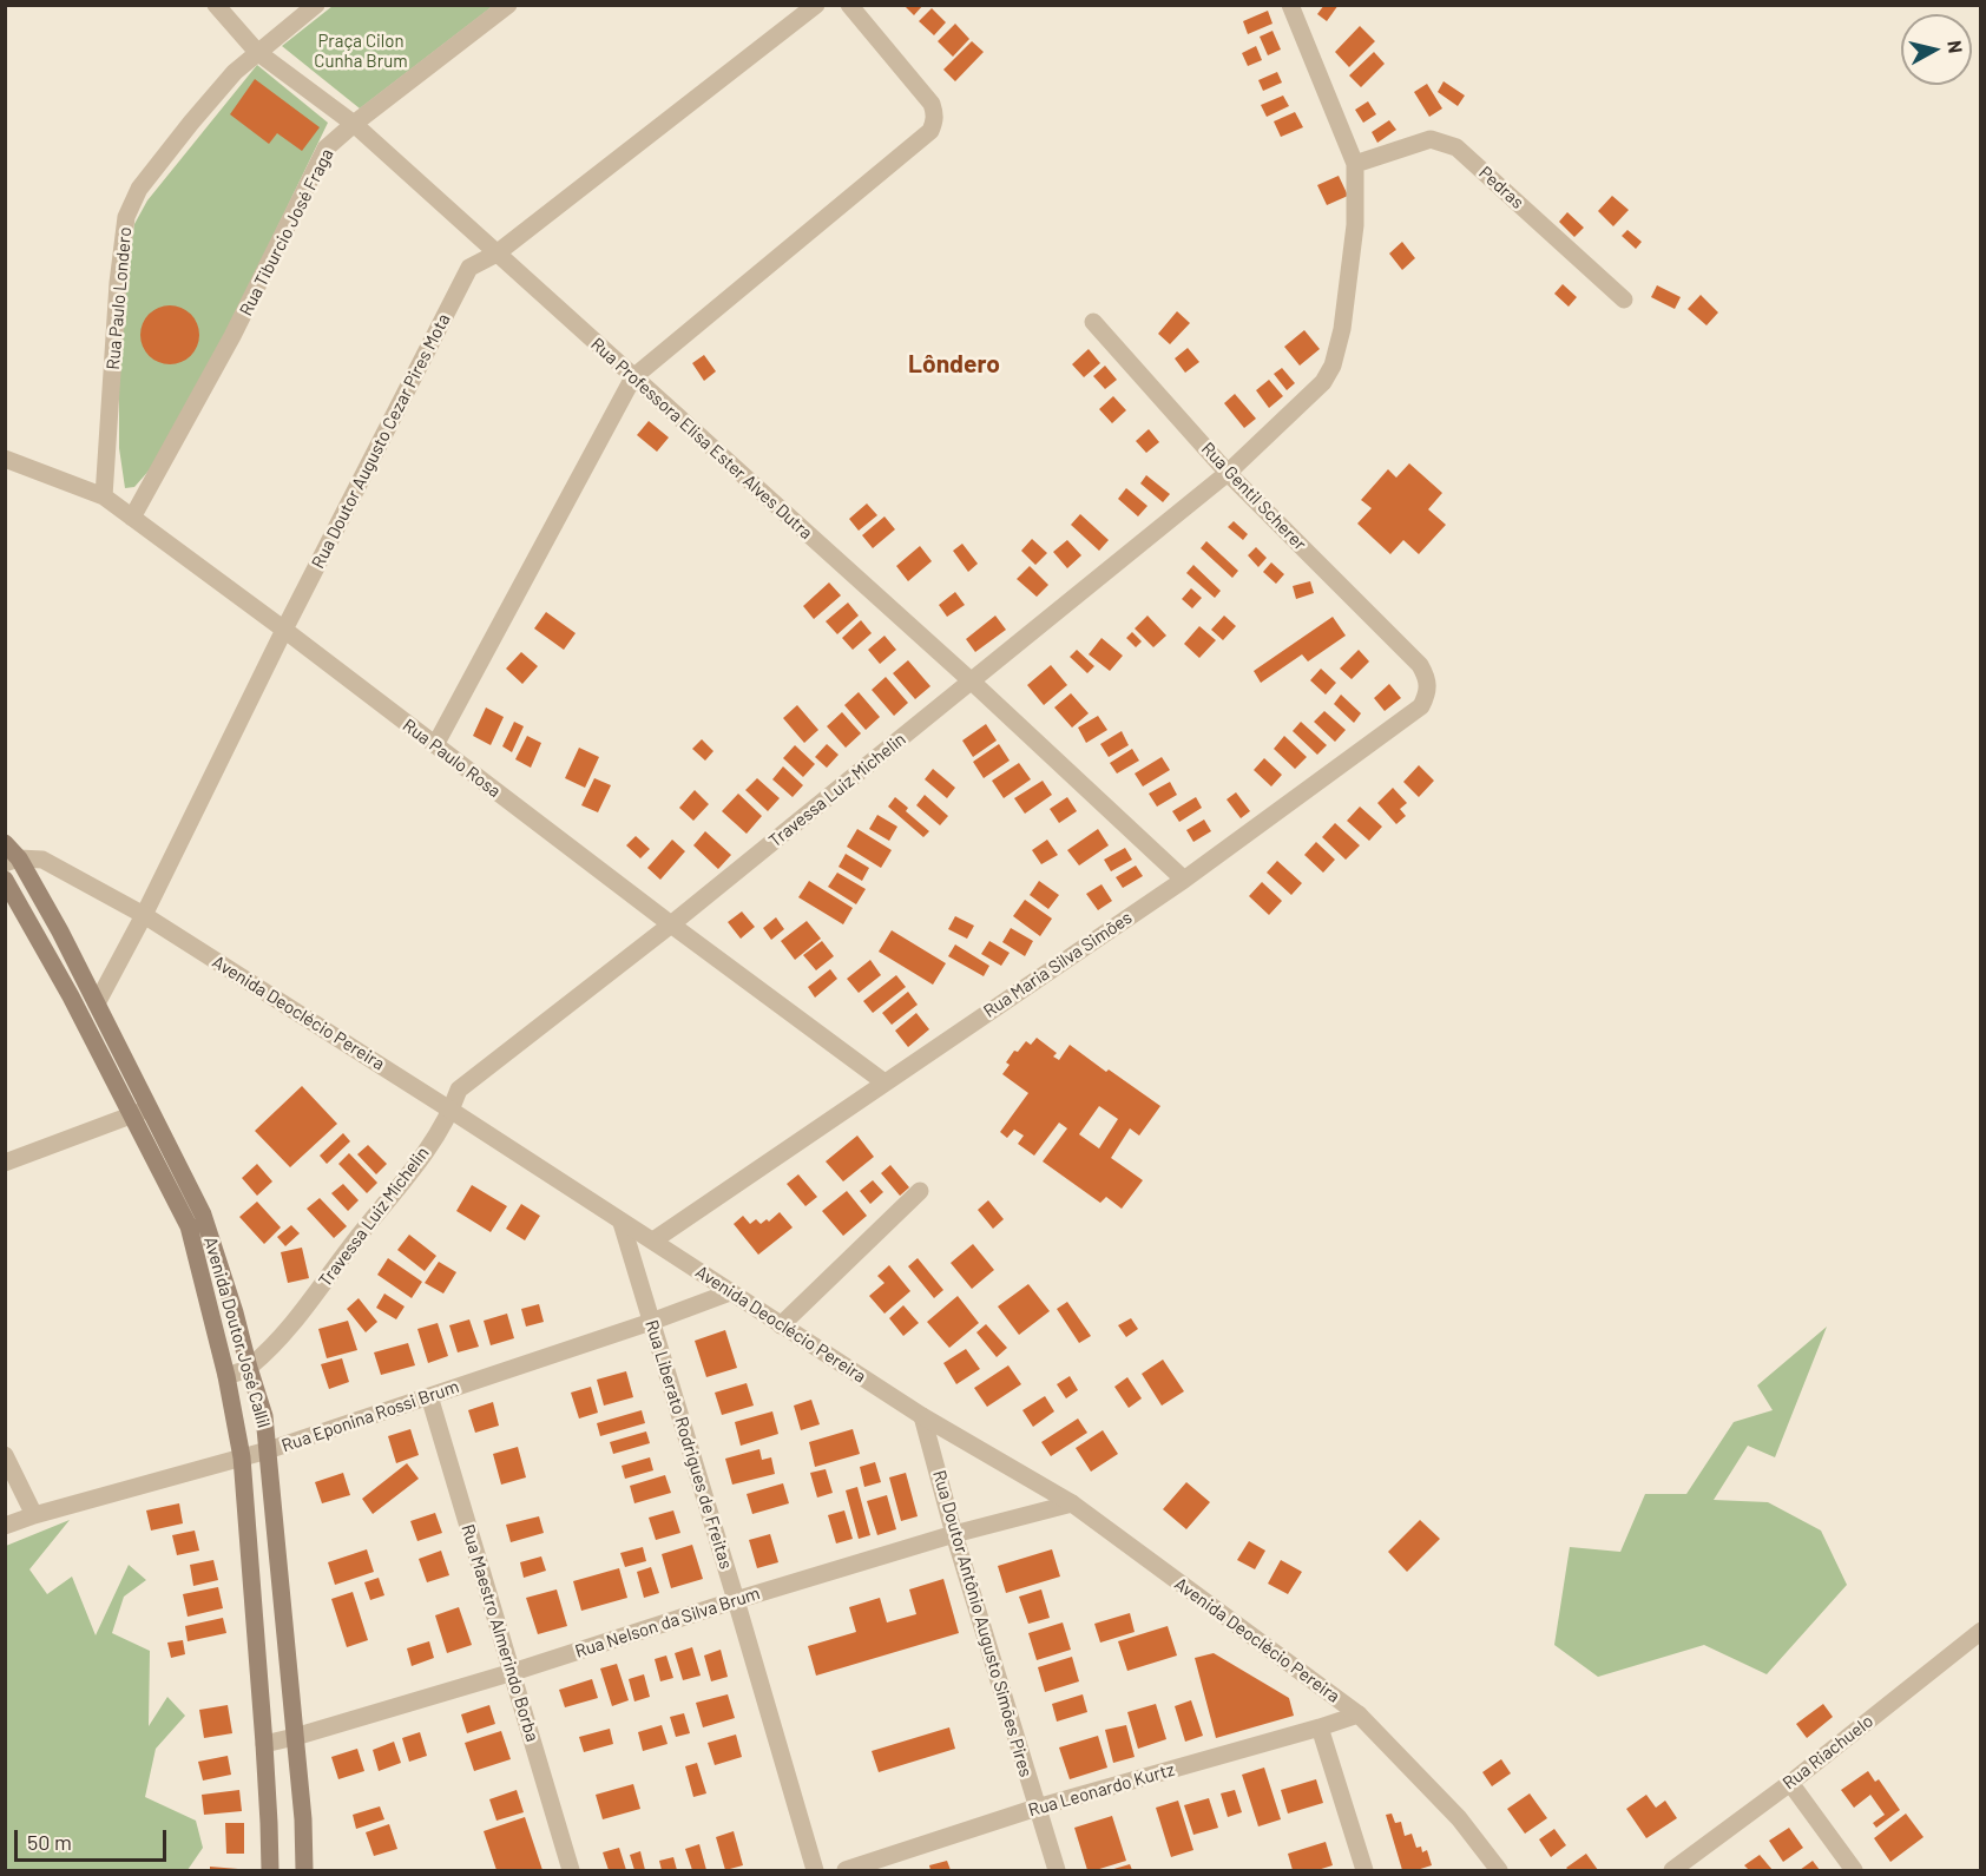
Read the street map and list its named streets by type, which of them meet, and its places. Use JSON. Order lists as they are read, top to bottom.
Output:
{
  "streets": {
    "main road": ["Avenida Doutor José Callil"],
    "street": [
      "Pedras",
      "Rua Tiburcio José Fraga",
      "Rua Paulo Londero",
      "Rua Professora Elisa Ester Alves Dutra",
      "Rua Doutor Augusto Cezar Pires Mota",
      "Rua Gentil Scherer",
      "Rua Paulo Rosa",
      "Travessa Luiz Michelin",
      "Rua Maria Silva Simões",
      "Avenida Deoclécio Pereira",
      "Rua Eponina Rossi Brum",
      "Rua Liberato Rodrigues de Freitas",
      "Rua Nelson da Silva Brum",
      "Rua Doutor Antônio Augusto Simões Pires",
      "Rua Maestro Almerindo Borba",
      "Rua Riachuelo",
      "Rua Leonardo Kurtz"
    ]
  },
  "crossings": [
    ["Pedras", "Travessa Luiz Michelin"],
    ["Rua Tiburcio José Fraga", "Rua Professora Elisa Ester Alves Dutra"],
    ["Rua Tiburcio José Fraga", "Rua Paulo Rosa"],
    ["Rua Paulo Londero", "Rua Professora Elisa Ester Alves Dutra"],
    ["Rua Paulo Londero", "Rua Paulo Rosa"],
    ["Rua Professora Elisa Ester Alves Dutra", "Rua Doutor Augusto Cezar Pires Mota"],
    ["Rua Professora Elisa Ester Alves Dutra", "Travessa Luiz Michelin"],
    ["Rua Professora Elisa Ester Alves Dutra", "Rua Maria Silva Simões"],
    ["Rua Doutor Augusto Cezar Pires Mota", "Rua Paulo Rosa"],
    ["Rua Doutor Augusto Cezar Pires Mota", "Avenida Deoclécio Pereira"],
    ["Rua Doutor Augusto Cezar Pires Mota", "Avenida Doutor José Callil"],
    ["Rua Gentil Scherer", "Travessa Luiz Michelin"],
    ["Rua Gentil Scherer", "Rua Maria Silva Simões"],
    ["Rua Paulo Rosa", "Travessa Luiz Michelin"],
    ["Rua Paulo Rosa", "Rua Maria Silva Simões"],
    ["Travessa Luiz Michelin", "Avenida Deoclécio Pereira"],
    ["Travessa Luiz Michelin", "Avenida Doutor José Callil"],
    ["Rua Maria Silva Simões", "Avenida Deoclécio Pereira"],
    ["Avenida Deoclécio Pereira", "Avenida Doutor José Callil"],
    ["Avenida Deoclécio Pereira", "Rua Eponina Rossi Brum"],
    ["Avenida Deoclécio Pereira", "Rua Liberato Rodrigues de Freitas"],
    ["Avenida Deoclécio Pereira", "Rua Nelson da Silva Brum"],
    ["Avenida Deoclécio Pereira", "Rua Doutor Antônio Augusto Simões Pires"],
    ["Avenida Deoclécio Pereira", "Rua Leonardo Kurtz"],
    ["Avenida Doutor José Callil", "Rua Eponina Rossi Brum"],
    ["Avenida Doutor José Callil", "Rua Nelson da Silva Brum"],
    ["Rua Eponina Rossi Brum", "Rua Liberato Rodrigues de Freitas"],
    ["Rua Eponina Rossi Brum", "Rua Maestro Almerindo Borba"],
    ["Rua Liberato Rodrigues de Freitas", "Rua Nelson da Silva Brum"],
    ["Rua Nelson da Silva Brum", "Rua Doutor Antônio Augusto Simões Pires"],
    ["Rua Nelson da Silva Brum", "Rua Maestro Almerindo Borba"],
    ["Rua Doutor Antônio Augusto Simões Pires", "Rua Leonardo Kurtz"]
  ],
  "districts": ["Lôndero"],
  "parks": ["Praça Cilon Cunha Brum"],
  "scale_bar": "50 m",
  "north": "right"
}
